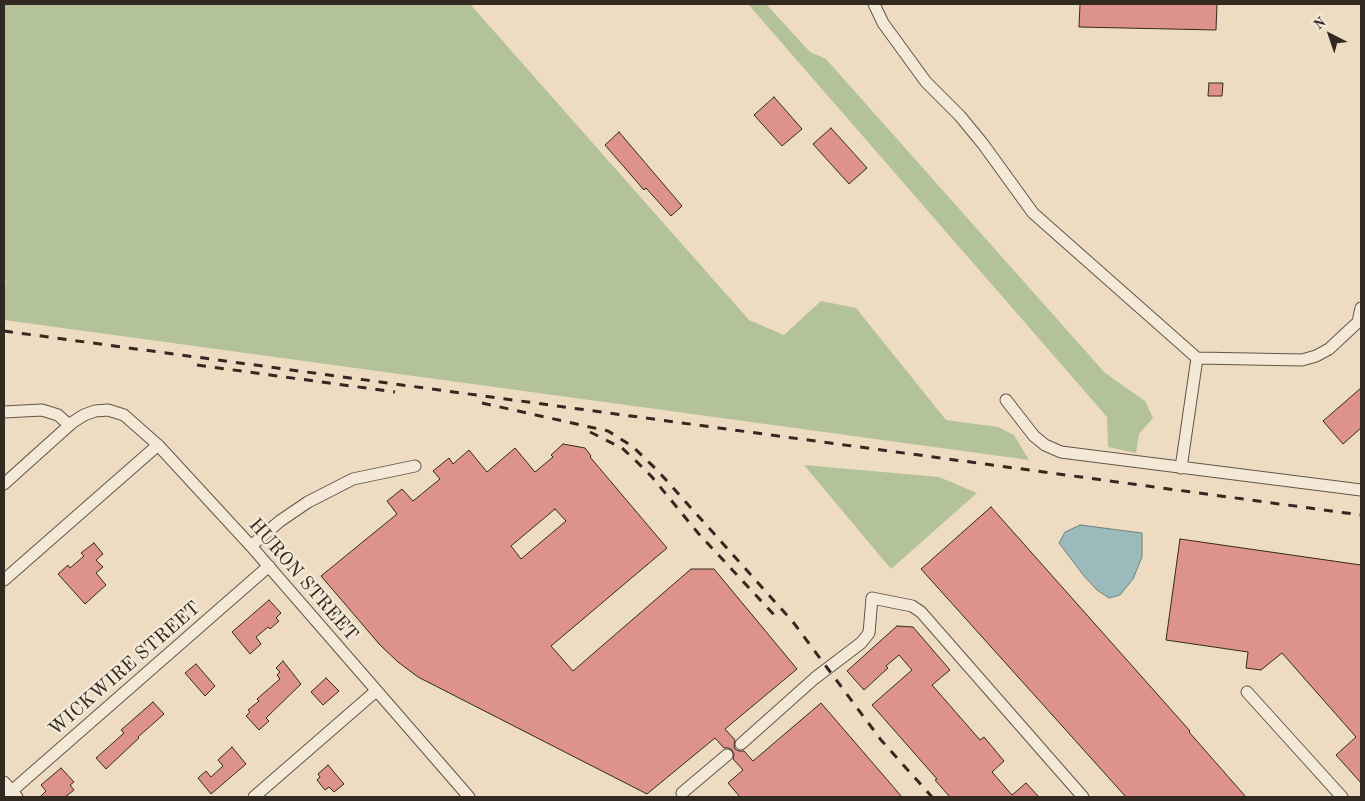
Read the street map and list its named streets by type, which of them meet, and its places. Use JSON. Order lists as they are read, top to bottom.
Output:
{
  "streets": {
    "street": ["HURON STREET", "WICKWIRE STREET"]
  },
  "crossings": [
    ["HURON STREET", "WICKWIRE STREET"]
  ],
  "north": "top left"
}
